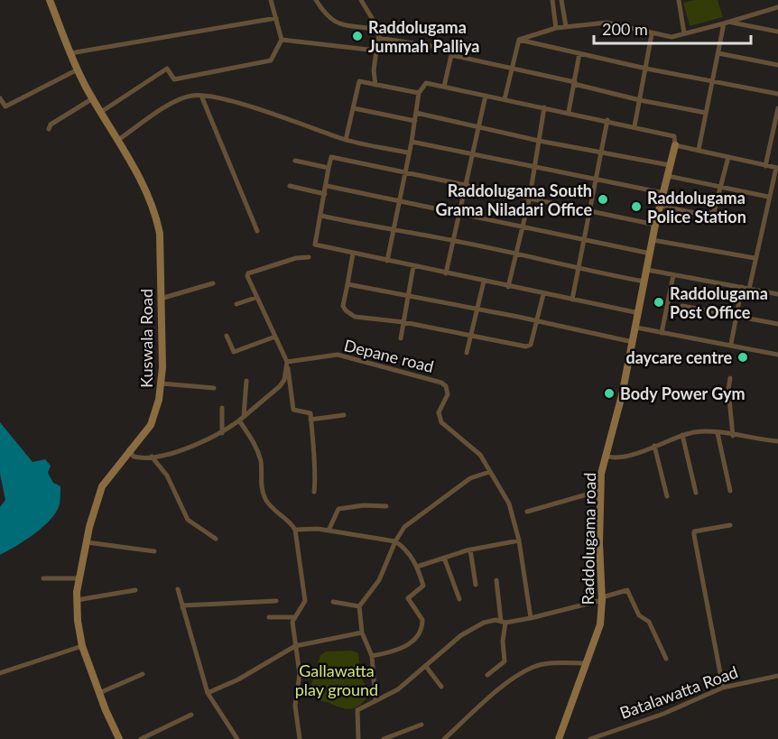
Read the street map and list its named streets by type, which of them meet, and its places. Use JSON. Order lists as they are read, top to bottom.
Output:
{
  "streets": {
    "street": [
      "Kuswala Road",
      "Depane road",
      "Raddolugama road",
      "Batalawatta Road"
    ]
  },
  "parks": ["Gallawatta play ground"],
  "places": [
    "Raddolugama Jummah Palliya",
    "Raddolugama South Grama Niladari Office",
    "Raddolugama Police Station",
    "Raddolugama Post Office",
    "daycare centre",
    "Body Power Gym"
  ],
  "scale_bar": "200 m"
}
